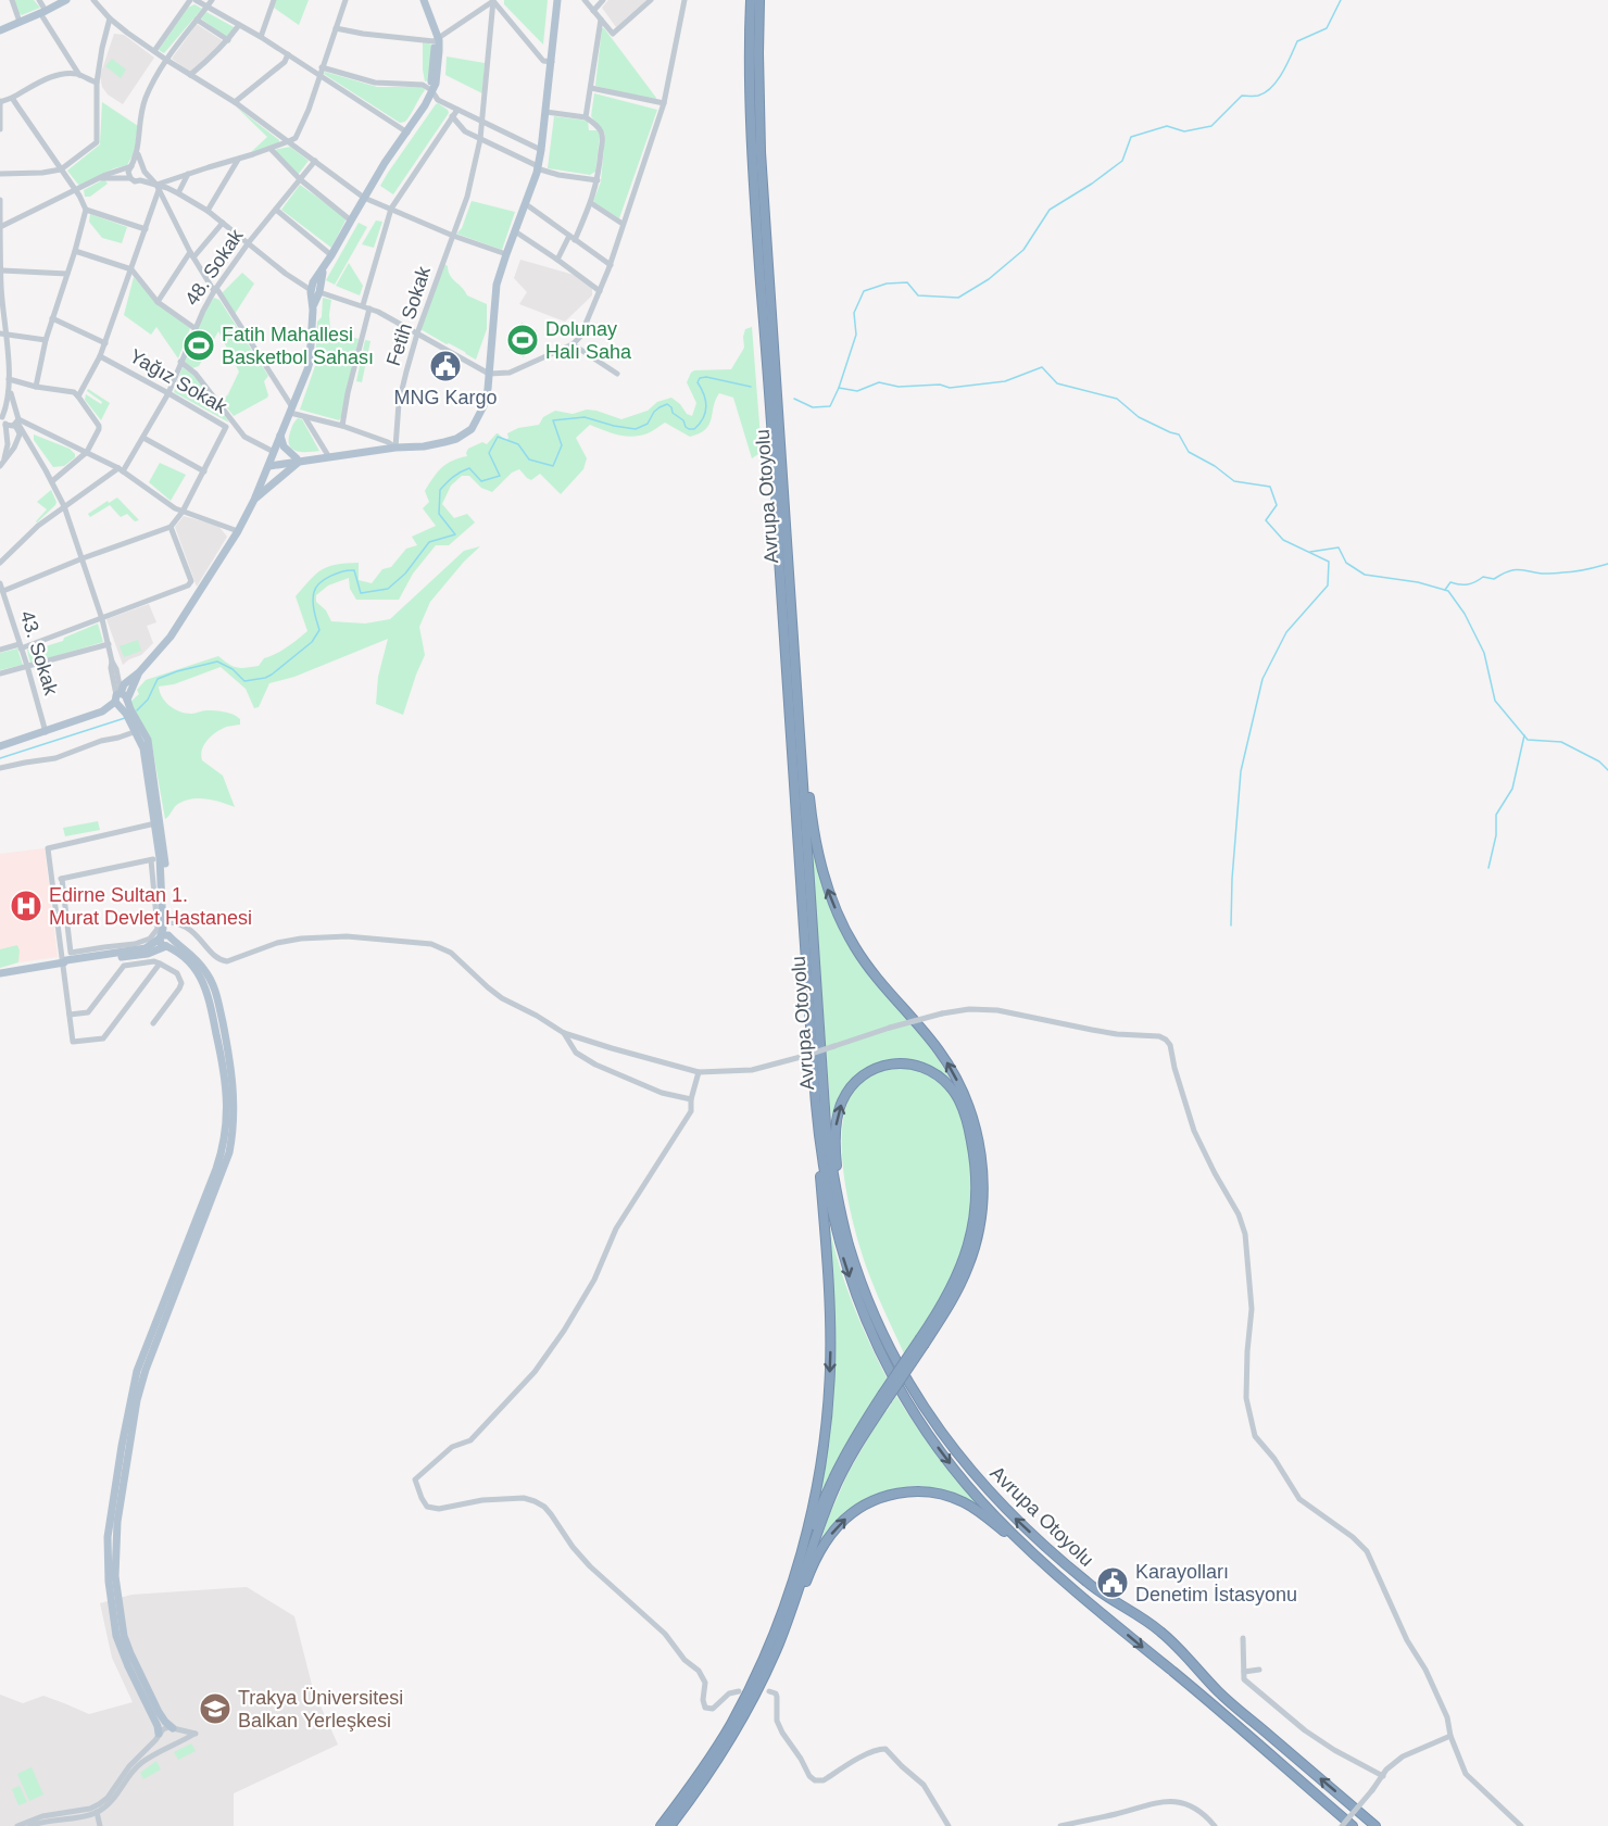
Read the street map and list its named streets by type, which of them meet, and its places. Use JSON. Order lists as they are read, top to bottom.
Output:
{
  "streets": {
    "highway": ["Avrupa Otoyolu"],
    "street": [
      "48. Sokak",
      "Fetih Sokak",
      "Yağız Sokak",
      "43. Sokak"
    ]
  },
  "crossings": [
    ["48. Sokak", "Yağız Sokak"]
  ],
  "places": {
    "sports": ["Dolunay Halı Saha", "Fatih Mahallesi Basketbol Sahası"],
    "public building": ["MNG Kargo", "Karayolları Denetim İstasyonu"],
    "hospital": ["Edirne Sultan 1. Murat Devlet Hastanesi"],
    "school or university": ["Trakya Üniversitesi Balkan Yerleşkesi"]
  }
}
